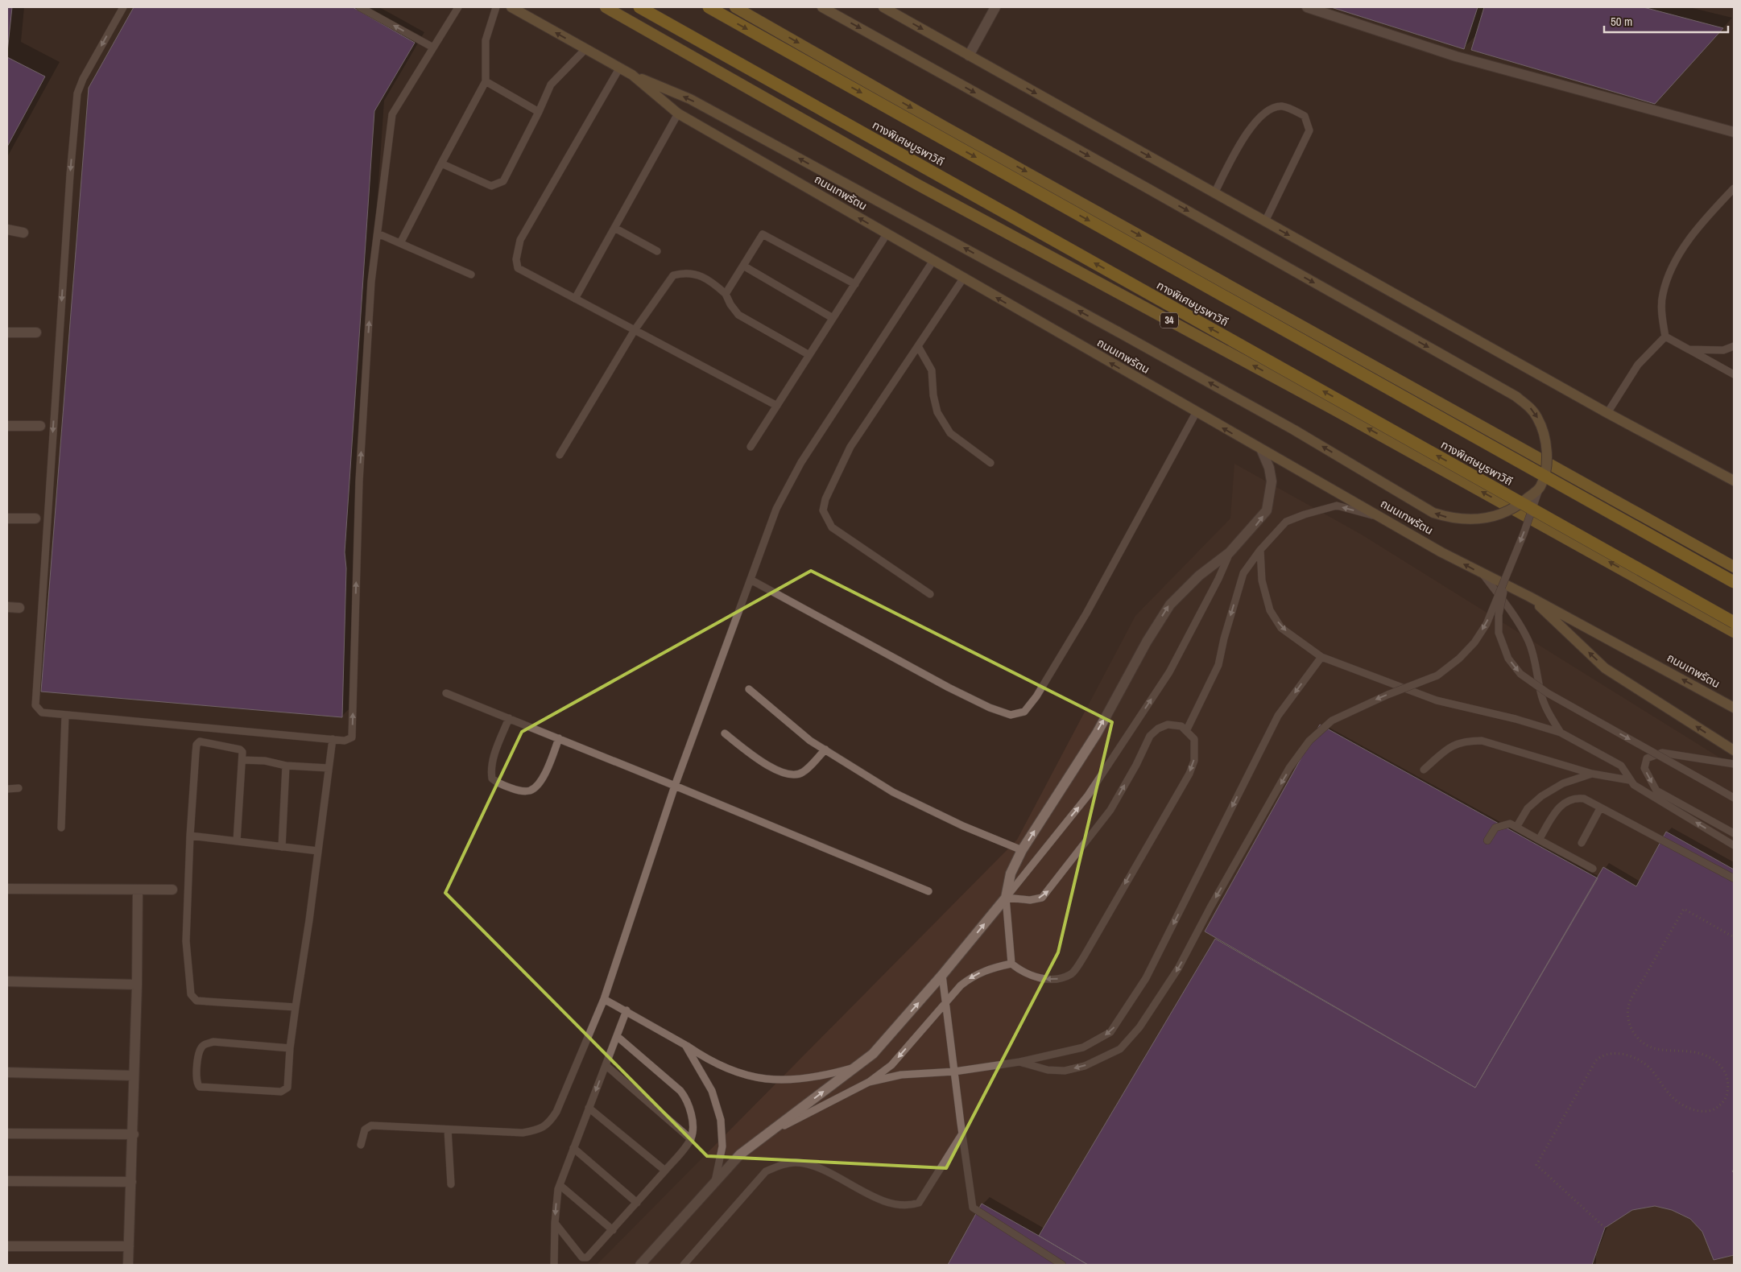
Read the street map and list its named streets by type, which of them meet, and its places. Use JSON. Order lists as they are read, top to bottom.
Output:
{
  "streets": {
    "highway": ["ทางพิเศษบูรพาวิถี", "34"],
    "main road": ["ถนนเทพรัตน"]
  },
  "scale_bar": "50 m"
}
